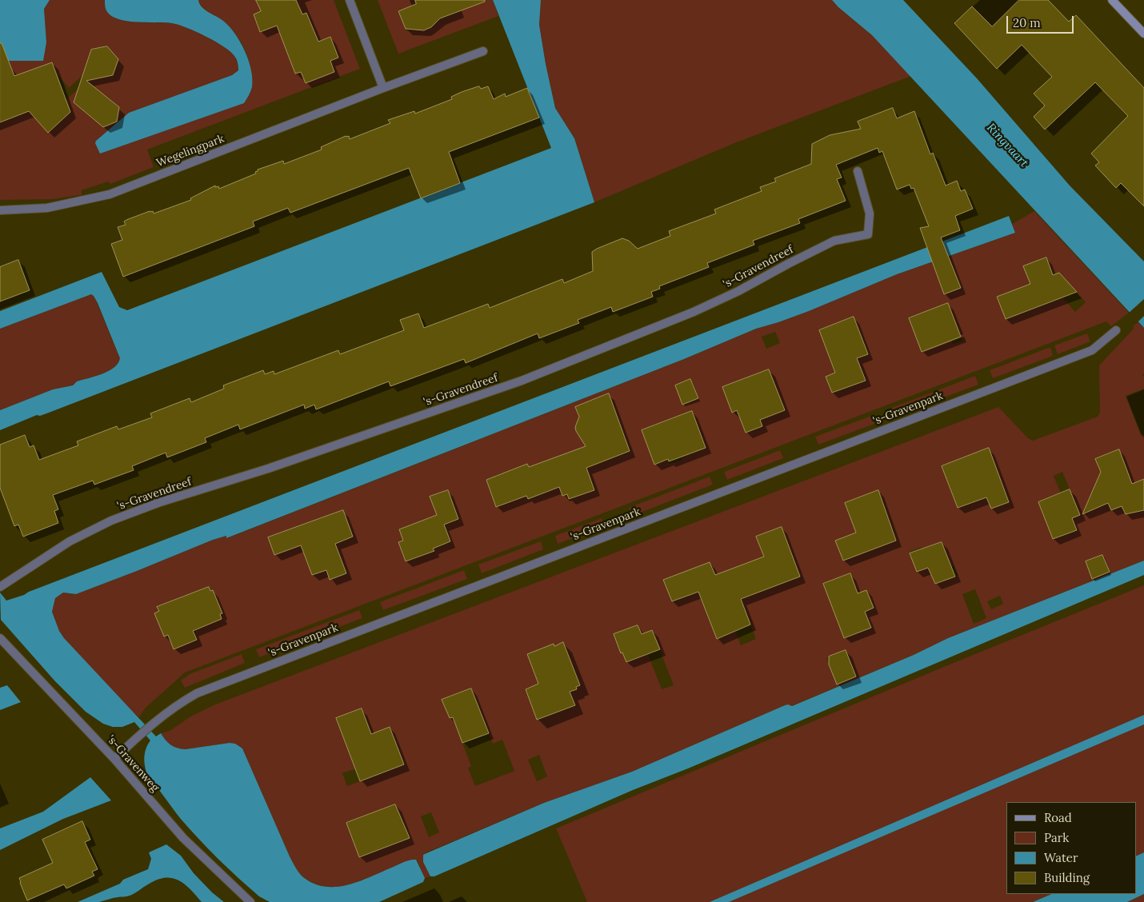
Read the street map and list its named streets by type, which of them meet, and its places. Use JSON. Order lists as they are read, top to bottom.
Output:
{
  "streets": {
    "street": [
      "Wegelingpark",
      "'s-Gravendreef",
      "'s-Gravenpark",
      "'s-Gravenweg"
    ]
  },
  "crossings": [
    ["'s-Gravenpark", "'s-Gravenweg"]
  ],
  "water": ["Ringvaart"],
  "legend": [
    "Road",
    "Park",
    "Water",
    "Building"
  ],
  "scale_bar": "20 m"
}
